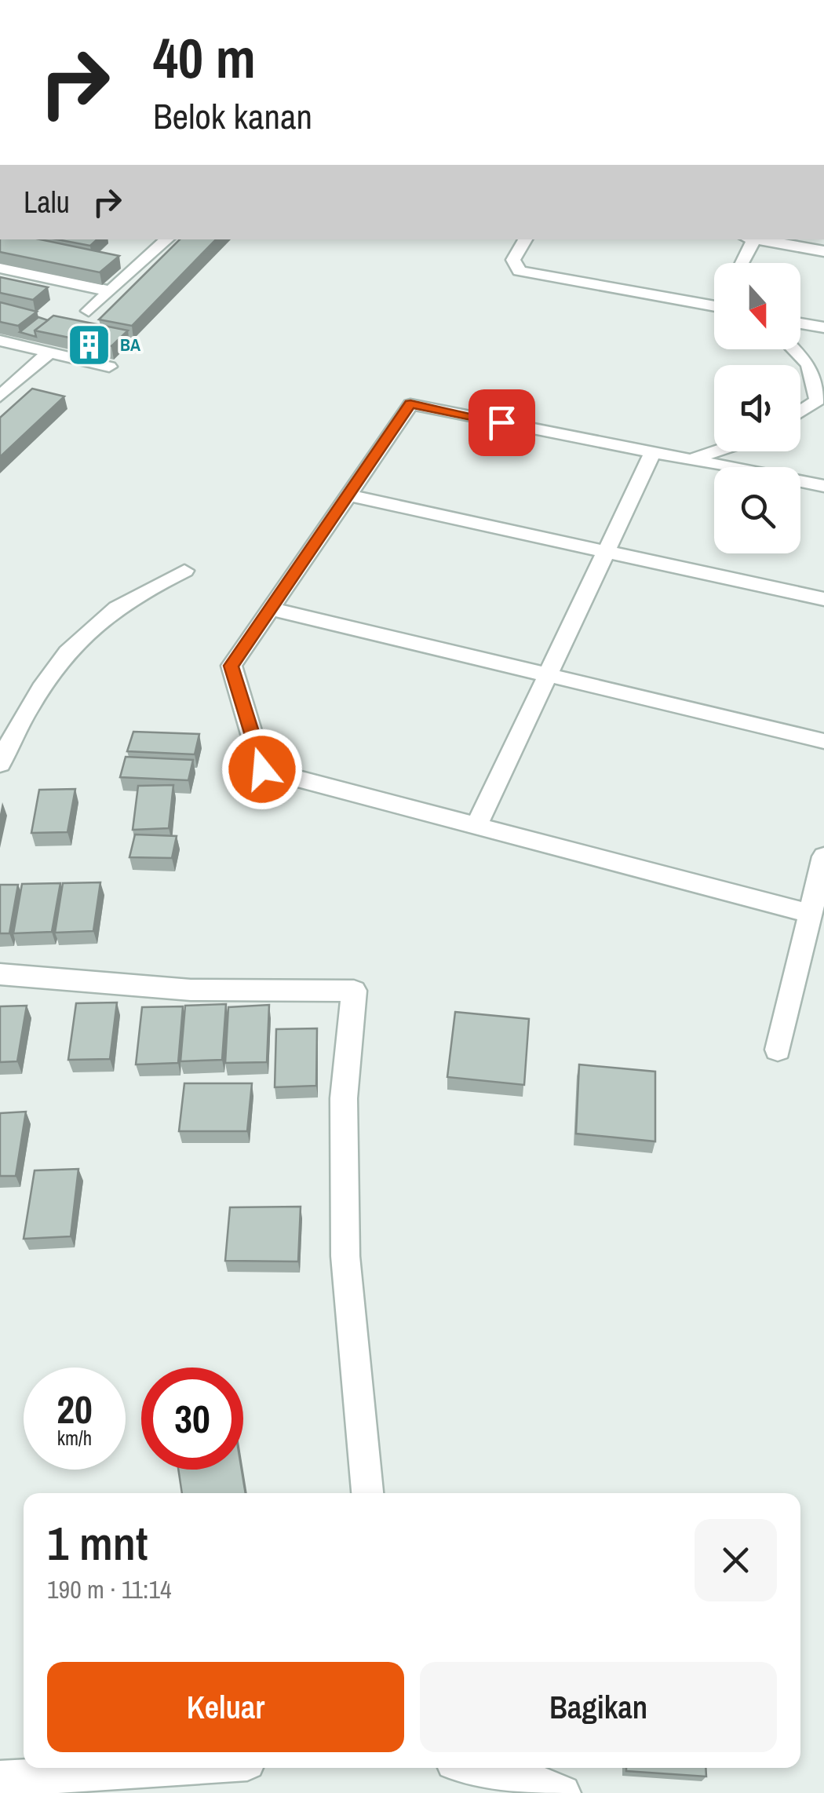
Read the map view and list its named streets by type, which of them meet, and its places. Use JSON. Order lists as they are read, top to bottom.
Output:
{
  "places": {
    "building": ["BA"]
  },
  "north": "bottom",
  "page": {
    "turn": ["40 m", "Belok kanan"],
    "then": "Lalu",
    "speed": "20 km/h",
    "limit": "30",
    "heading": ["1 mnt", "190 m · 11:14"],
    "buttons": ["Keluar", "Bagikan"]
  }
}
